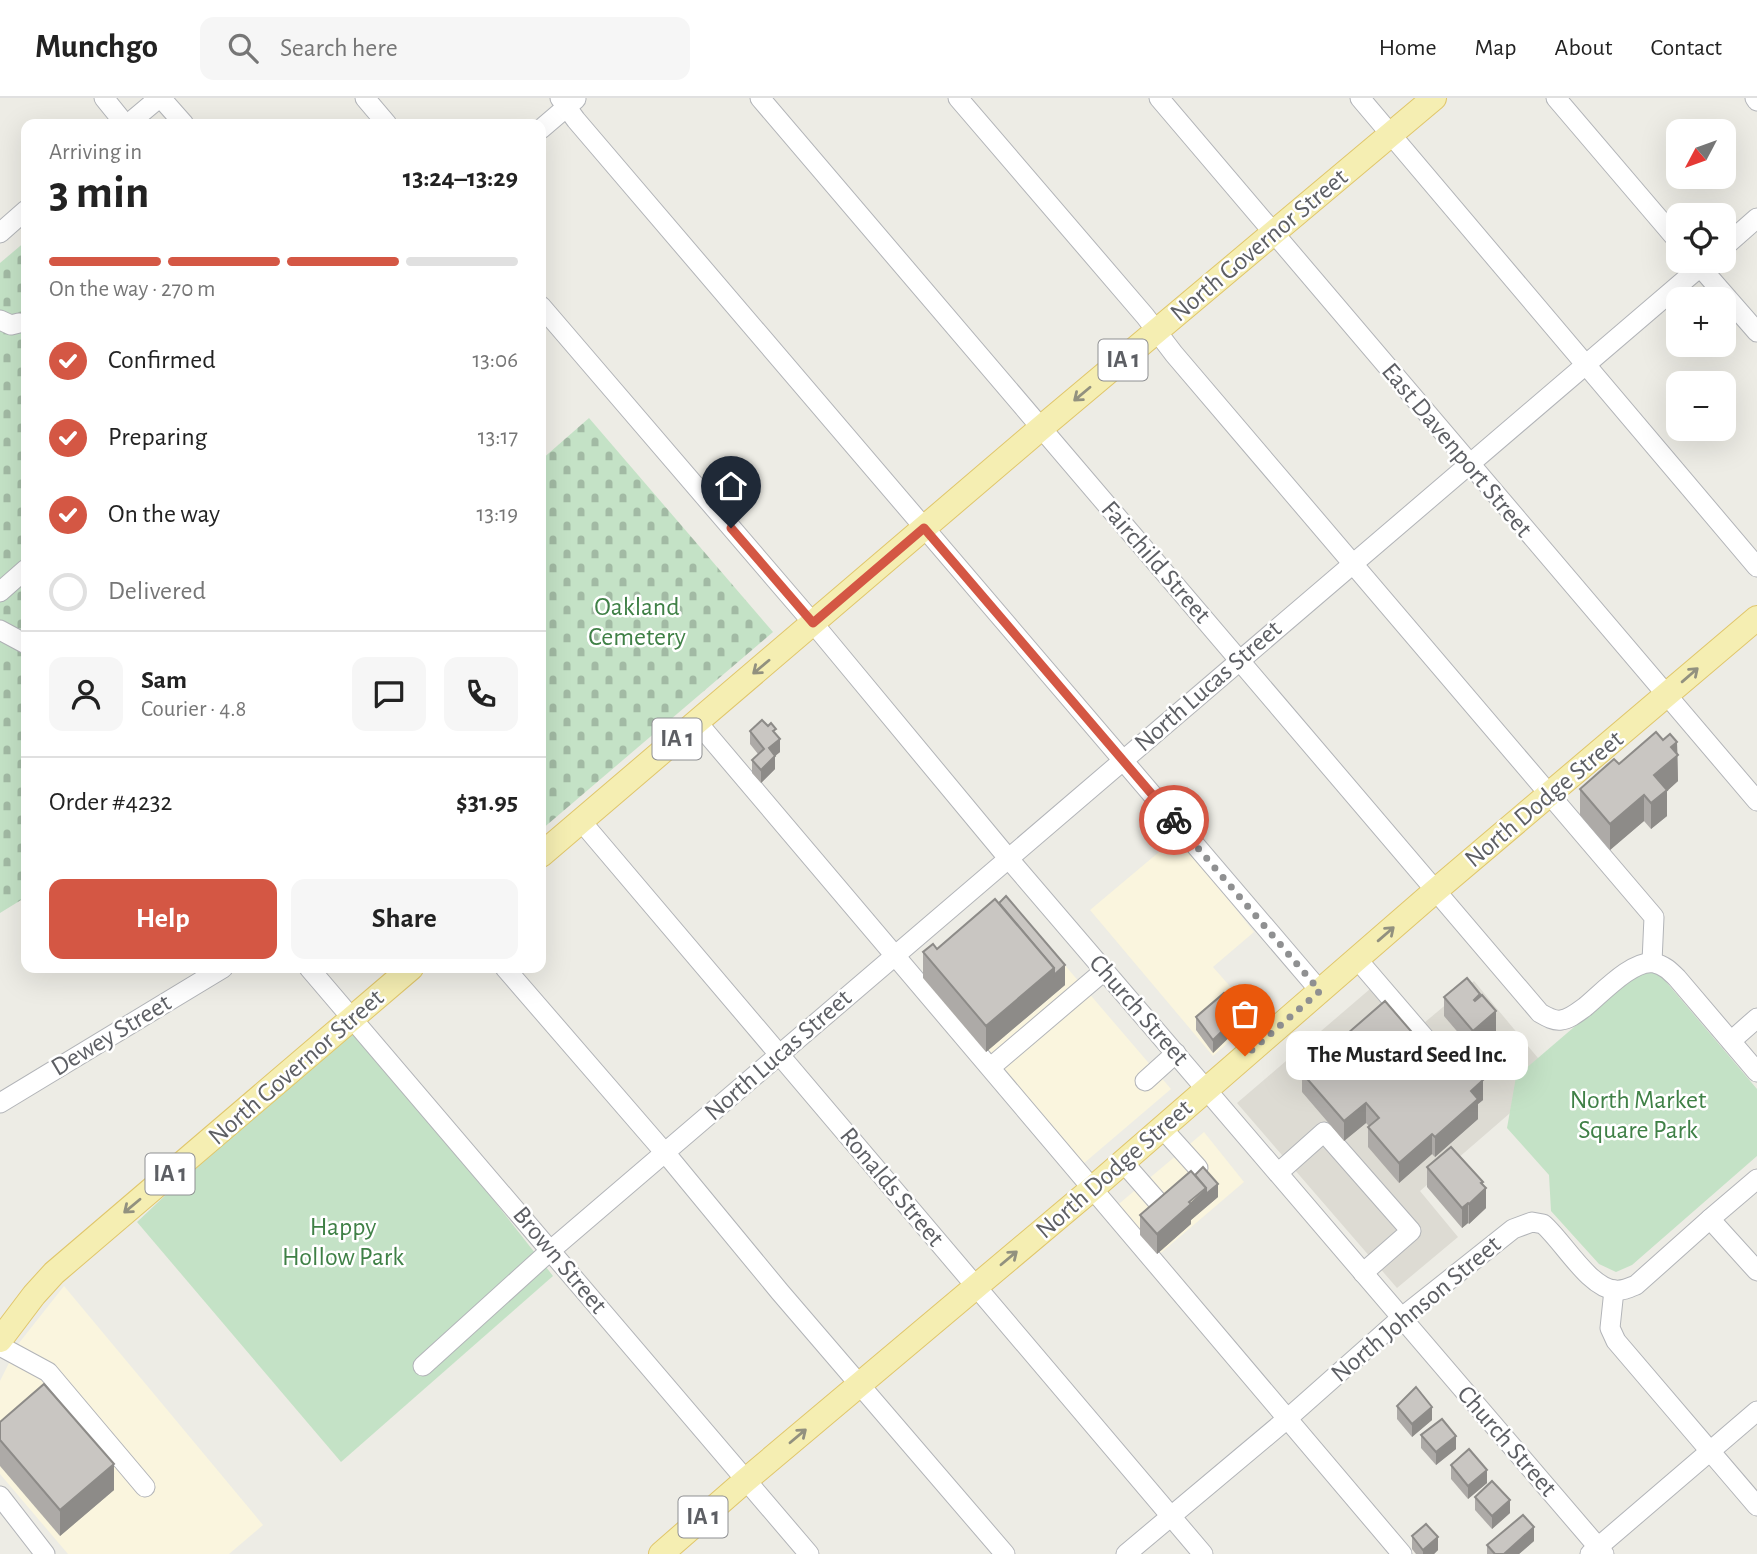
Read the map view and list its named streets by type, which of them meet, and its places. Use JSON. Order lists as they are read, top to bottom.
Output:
{
  "streets": {
    "main road": ["North Governor Street", "IA 1", "North Dodge Street"],
    "street": [
      "East Davenport Street",
      "Fairchild Street",
      "North Lucas Street",
      "Church Street",
      "Dewey Street",
      "Ronalds Street",
      "Brown Street",
      "North Johnson Street"
    ]
  },
  "crossings": [
    ["North Governor Street", "East Davenport Street"],
    ["North Governor Street", "Fairchild Street"],
    ["North Governor Street", "Church Street"],
    ["North Governor Street", "Ronalds Street"],
    ["North Governor Street", "Brown Street"],
    ["East Davenport Street", "North Lucas Street"],
    ["East Davenport Street", "North Dodge Street"],
    ["Fairchild Street", "North Lucas Street"],
    ["Fairchild Street", "North Dodge Street"],
    ["North Lucas Street", "Church Street"],
    ["North Lucas Street", "Ronalds Street"],
    ["North Lucas Street", "Brown Street"],
    ["North Dodge Street", "Church Street"],
    ["North Dodge Street", "Ronalds Street"],
    ["North Dodge Street", "Brown Street"],
    ["Church Street", "North Johnson Street"],
    ["Ronalds Street", "North Johnson Street"]
  ],
  "one_way": ["North Governor Street", "North Dodge Street"],
  "parks": ["Oakland Cemetery", "North Market Square Park", "Happy Hollow Park"],
  "places": ["The Mustard Seed Inc."],
  "north": "bottom left",
  "page": {
    "header": "Munchgo",
    "search": "Search here",
    "nav": [
      "Home",
      "Map",
      "About",
      "Contact"
    ],
    "map_buttons": ["+", "−"],
    "heading": ["3 min", "Arriving in", "13:24–13:29"],
    "panel": [
      "Sam",
      "Courier · 4.8",
      "Order #4232",
      "$31.95"
    ],
    "bar": "On the way · 270 m",
    "list": [
      ["Confirmed", "13:06"],
      ["Preparing", "13:17"],
      ["On the way", "13:19"],
      "Delivered"
    ],
    "buttons": ["Help", "Share"],
    "bubble": "The Mustard Seed Inc."
  }
}
